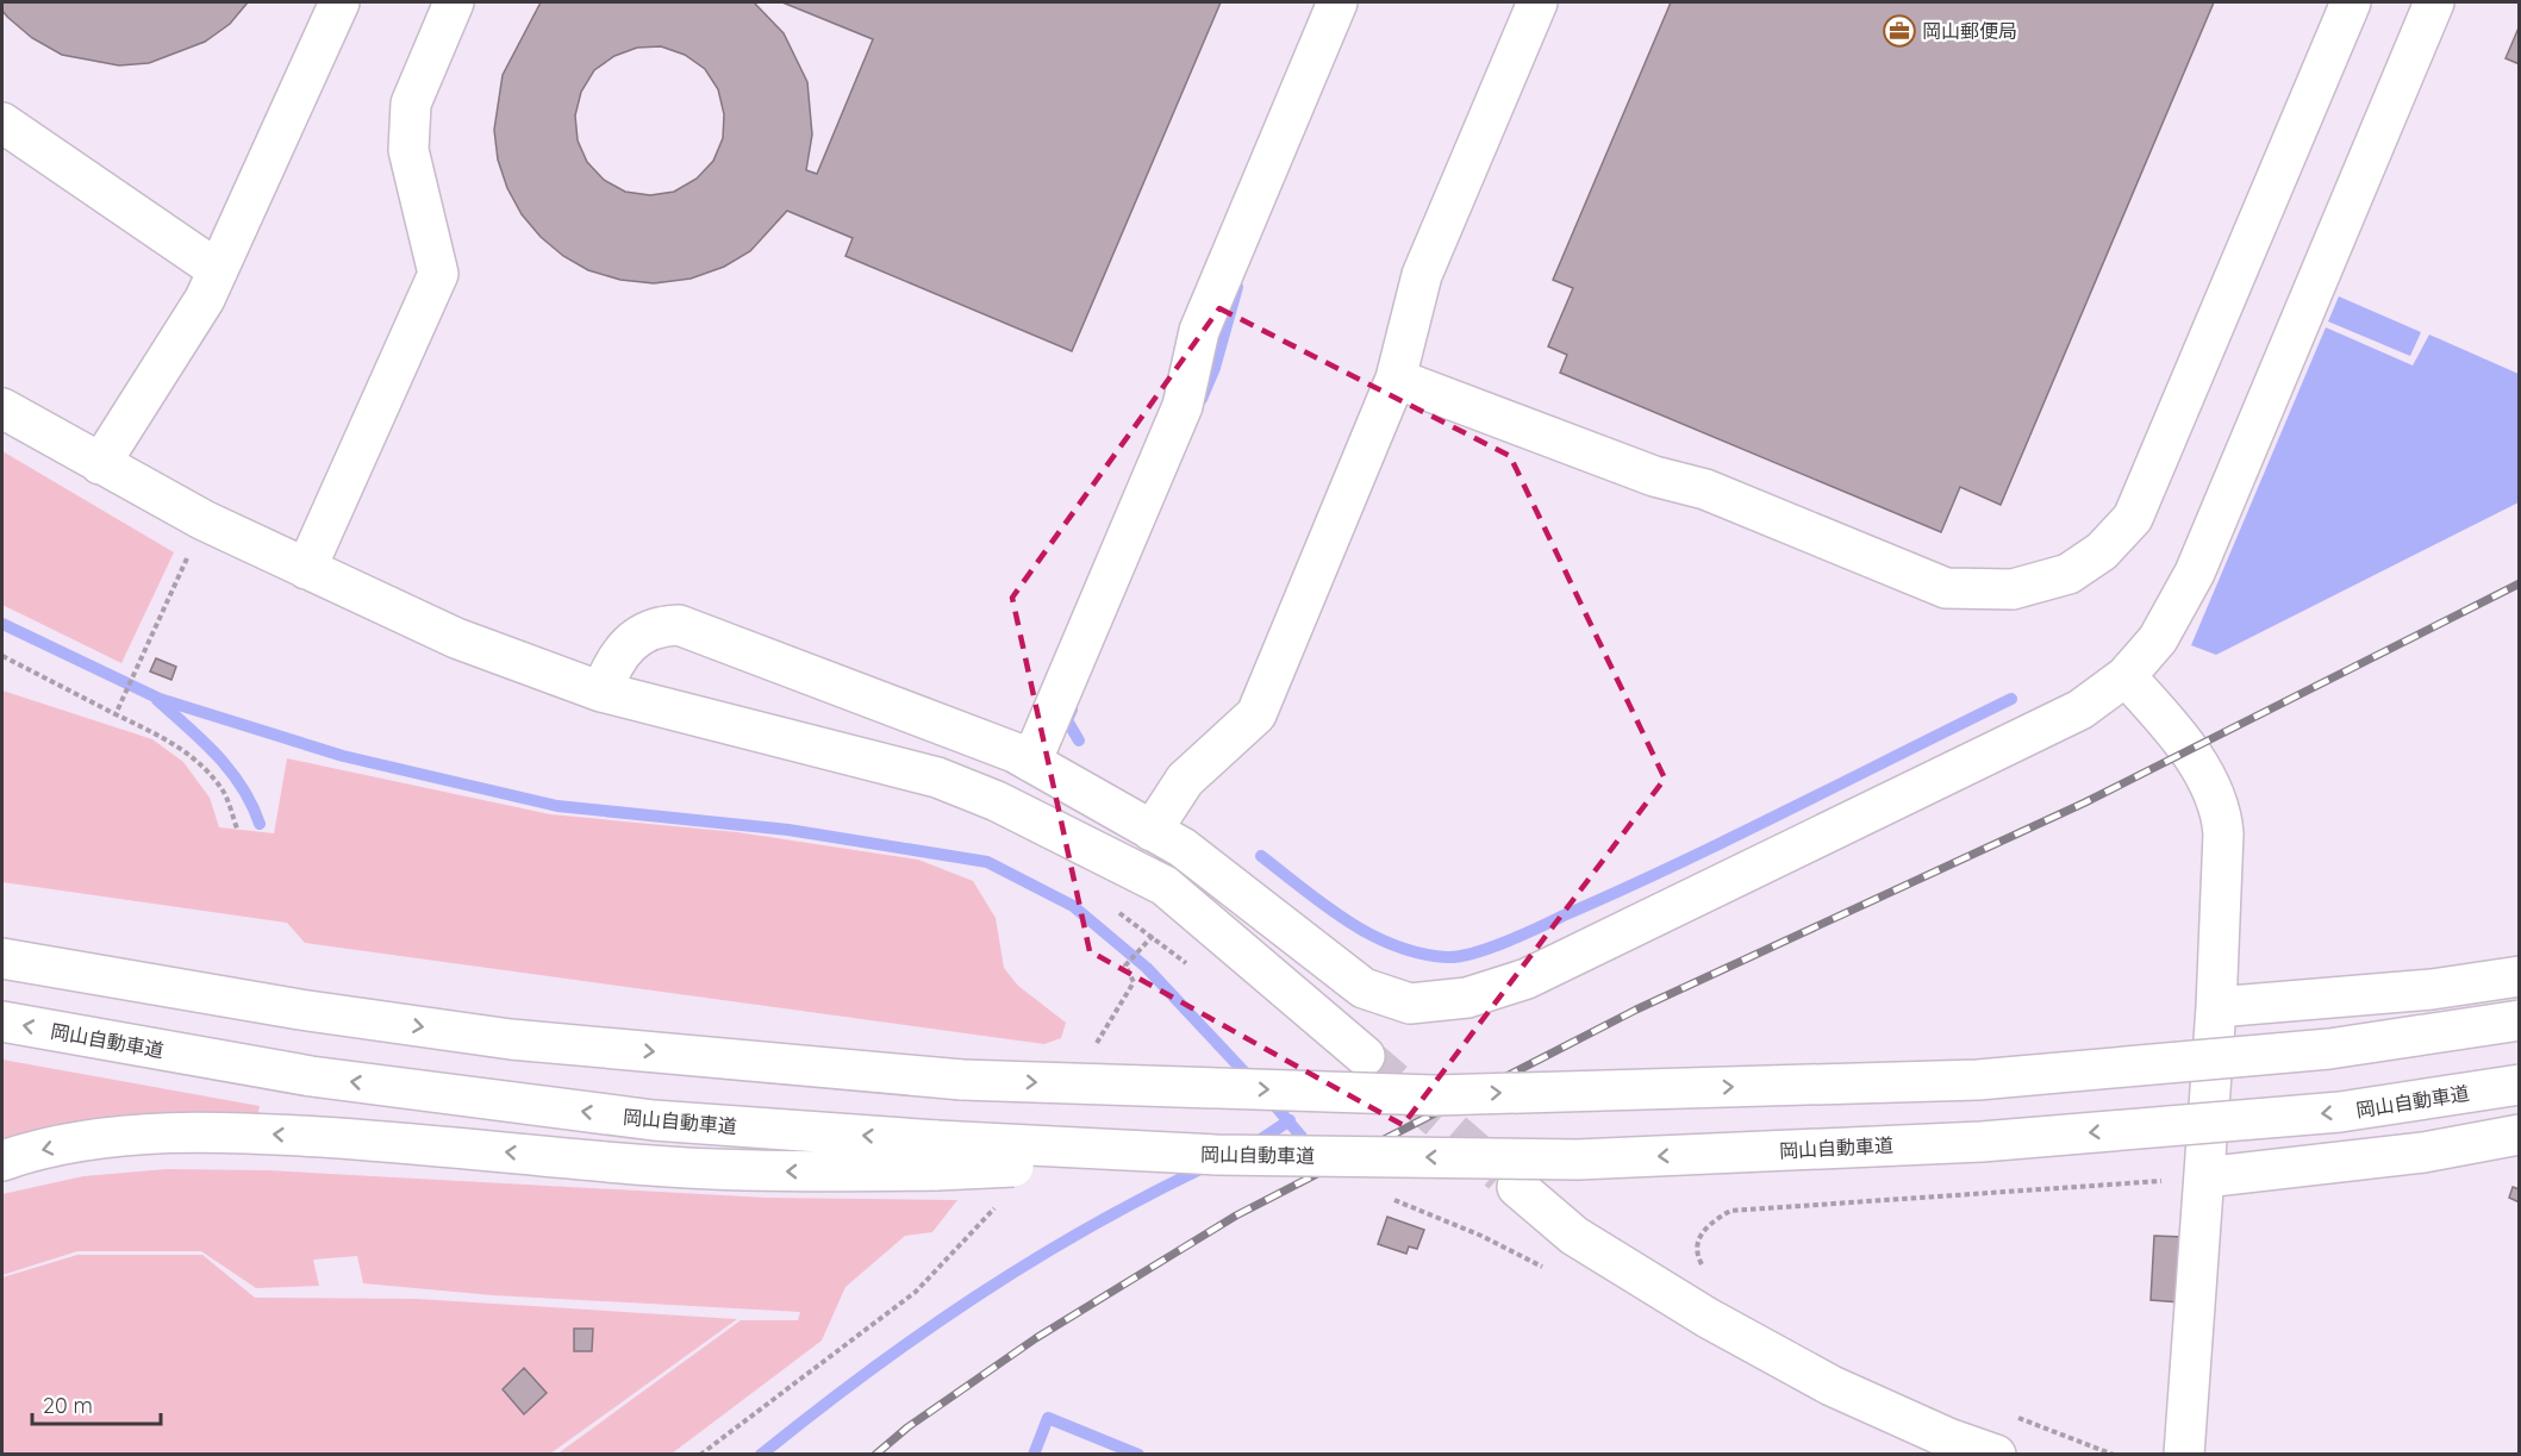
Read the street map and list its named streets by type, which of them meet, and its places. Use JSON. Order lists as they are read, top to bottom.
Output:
{
  "streets": {
    "main road": ["岡山自動車道"]
  },
  "places": {
    "office": ["岡山郵便局"]
  },
  "scale_bar": "20 m"
}
